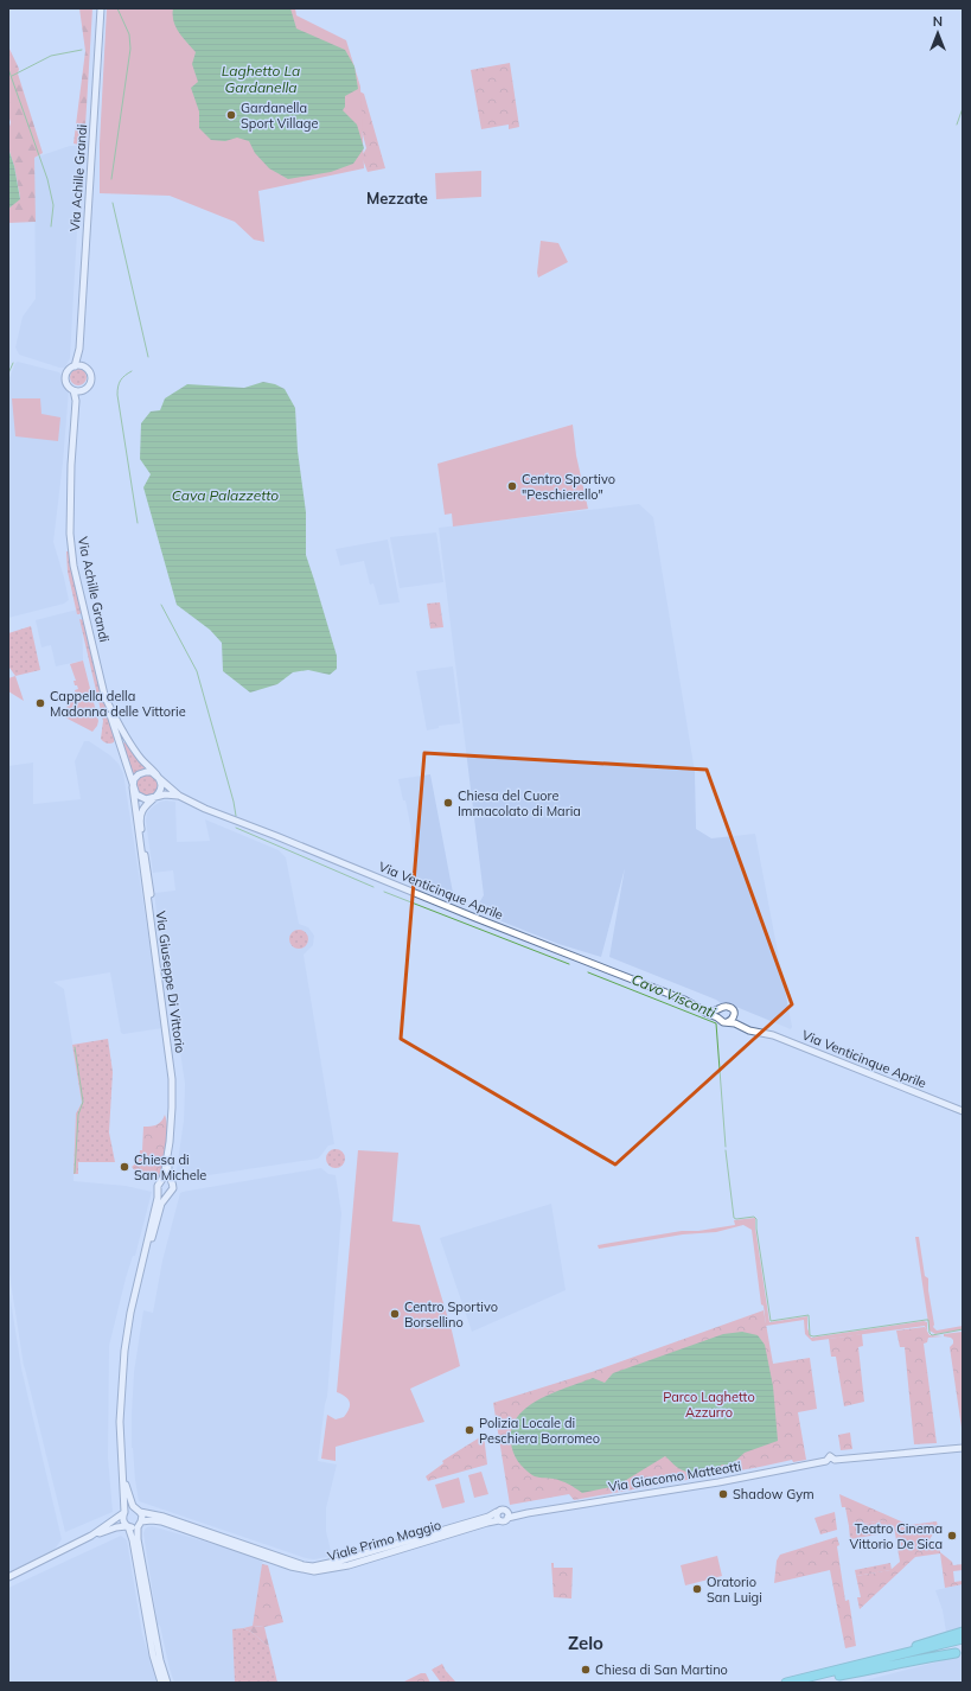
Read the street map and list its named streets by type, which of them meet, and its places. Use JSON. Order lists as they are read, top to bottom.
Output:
{
  "streets": {
    "main road": [
      "Via Achille Grandi",
      "Via Venticinque Aprile",
      "Via Giuseppe Di Vittorio",
      "Via Giacomo Matteotti",
      "Viale Primo Maggio"
    ]
  },
  "crossings": [
    ["Via Achille Grandi", "Via Venticinque Aprile"],
    ["Via Achille Grandi", "Via Giuseppe Di Vittorio"],
    ["Via Venticinque Aprile", "Via Giuseppe Di Vittorio"],
    ["Via Giuseppe Di Vittorio", "Viale Primo Maggio"],
    ["Via Giacomo Matteotti", "Viale Primo Maggio"]
  ],
  "districts": ["Mezzate", "Zelo"],
  "water": ["Laghetto La Gardanella", "Cava Palazzetto", "Cavo Visconti"],
  "parks": ["Parco Laghetto Azzurro"],
  "places": [
    "Gardanella Sport Village",
    "Centro Sportivo \"Peschierello\"",
    "Cappella della Madonna delle Vittorie",
    "Chiesa del Cuore Immacolato di Maria",
    "Chiesa di San Michele",
    "Centro Sportivo Borsellino",
    "Polizia Locale di Peschiera Borromeo",
    "Shadow Gym",
    "Teatro Cinema Vittorio De Sica",
    "Oratorio San Luigi",
    "Chiesa di San Martino"
  ],
  "north": "top"
}
